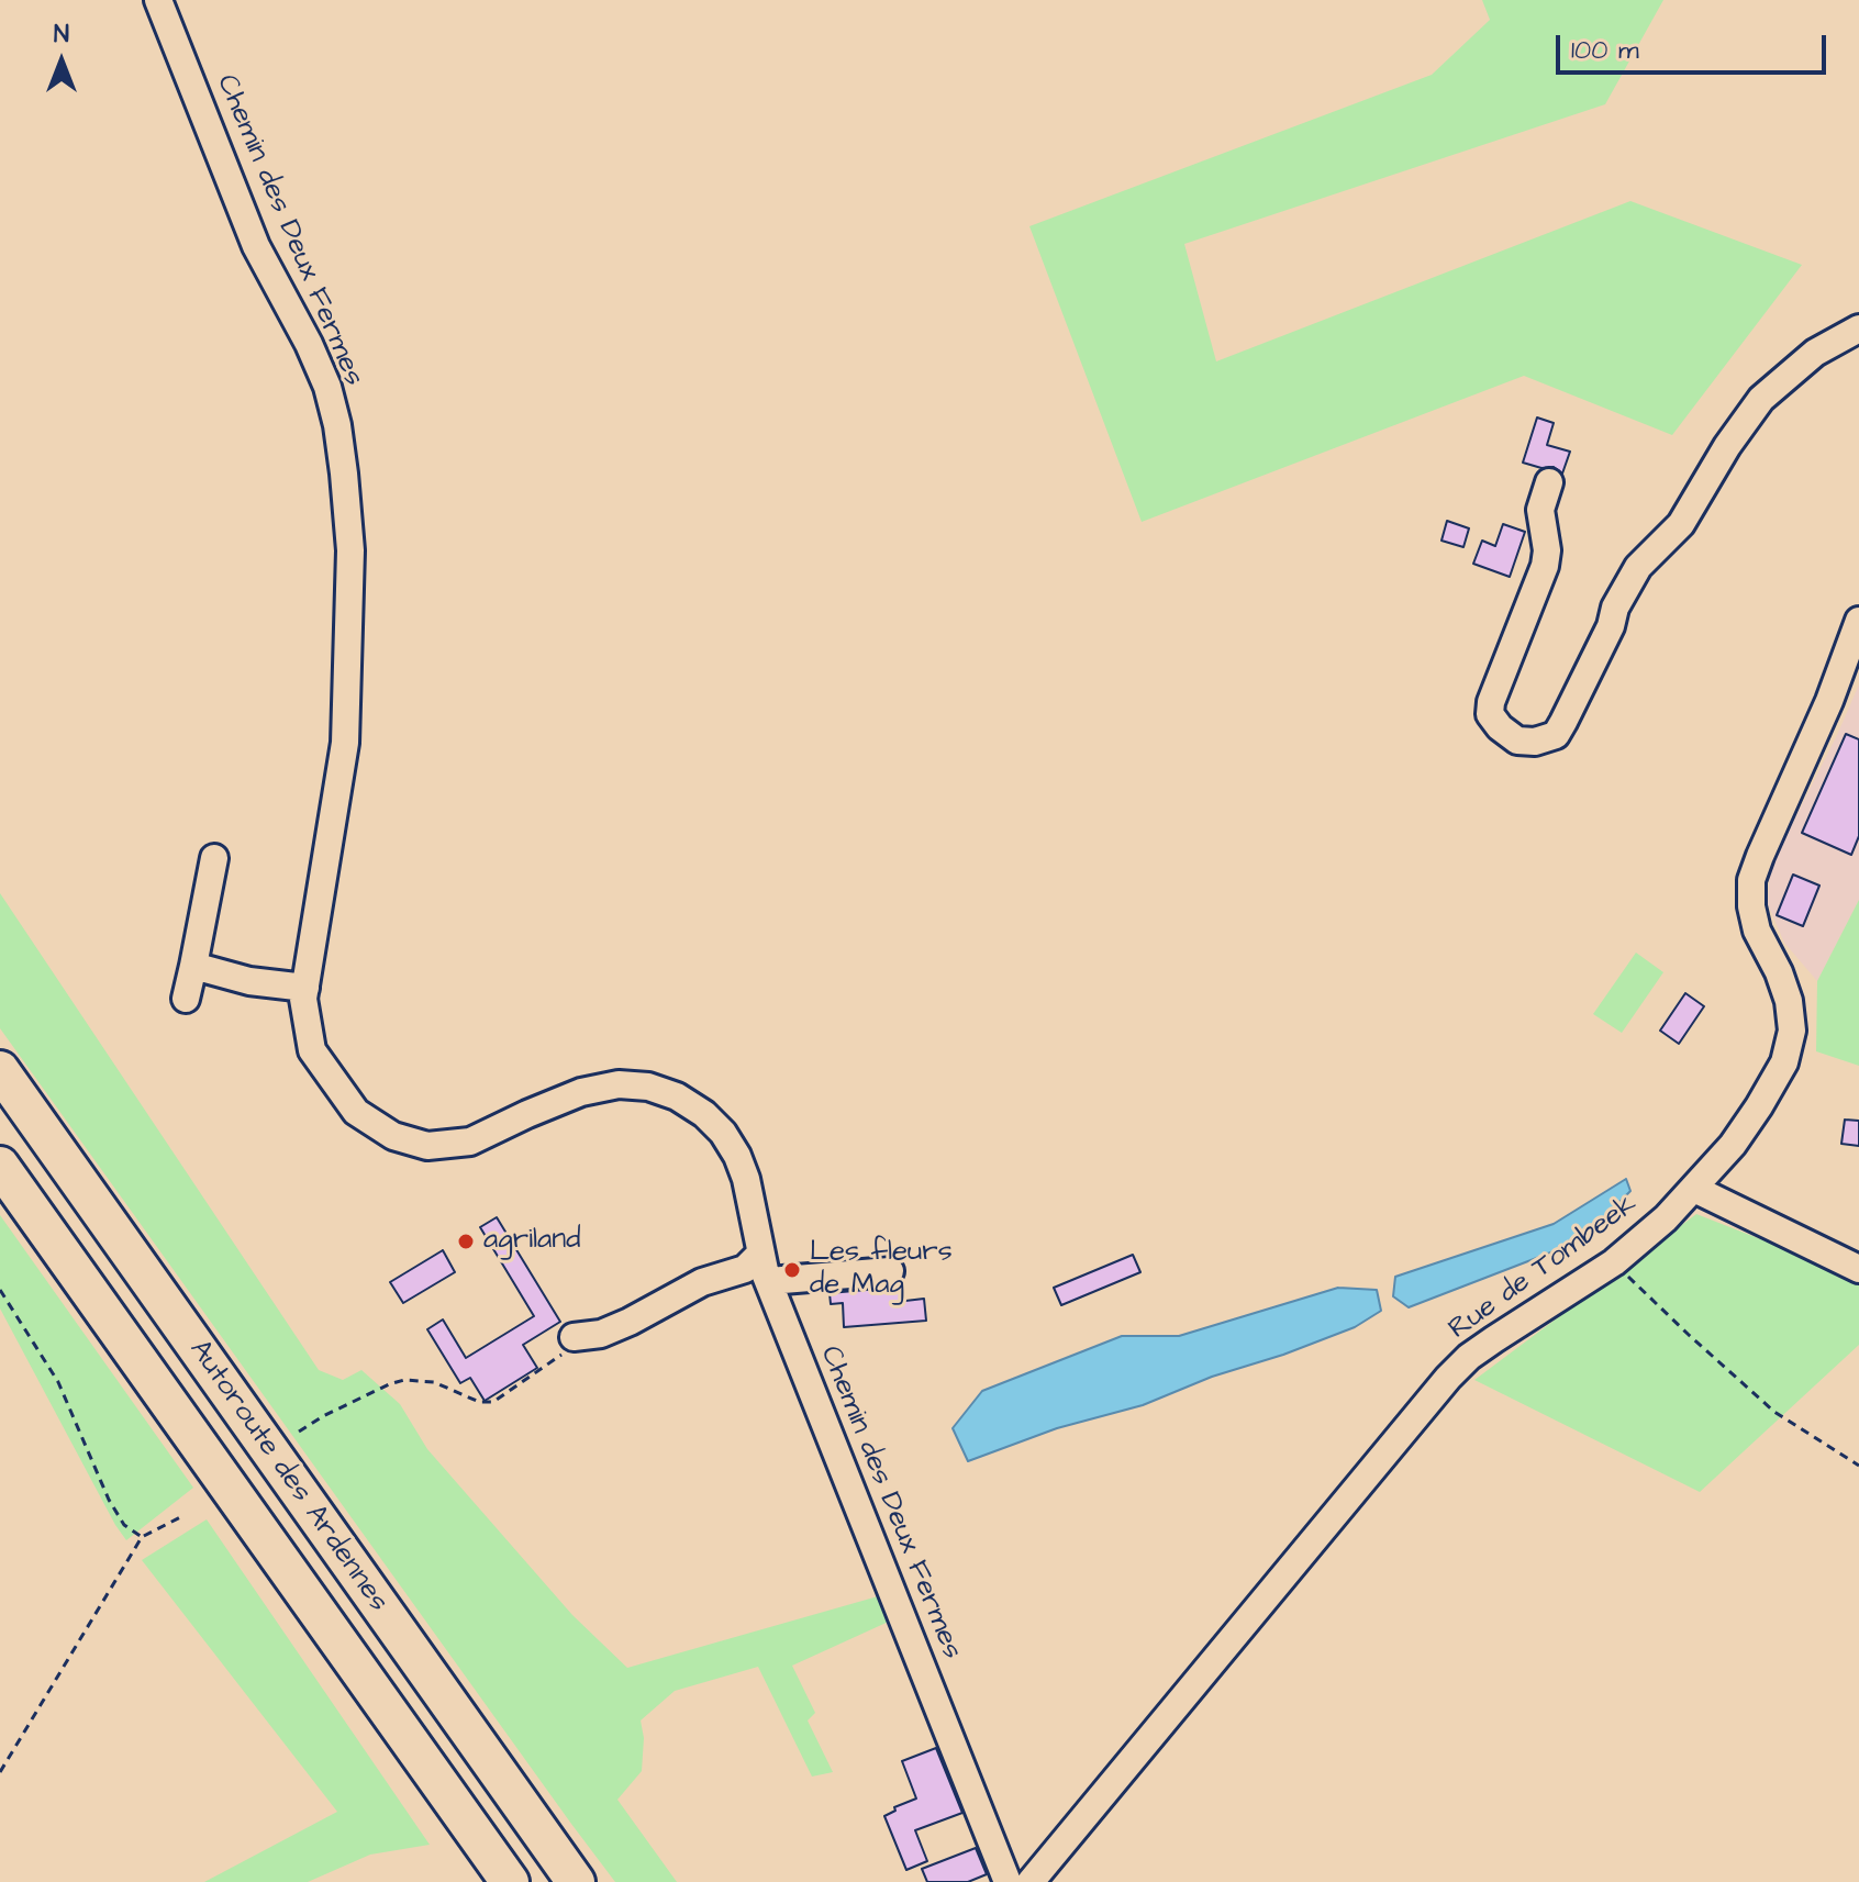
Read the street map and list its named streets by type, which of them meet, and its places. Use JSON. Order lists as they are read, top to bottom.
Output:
{
  "streets": {
    "highway": ["Autoroute des Ardennes"],
    "street": ["Chemin des Deux Fermes", "Rue de Tombeek"]
  },
  "places": ["agriland", "Les fleurs de Mag"],
  "scale_bar": "100 m",
  "north": "top"
}
